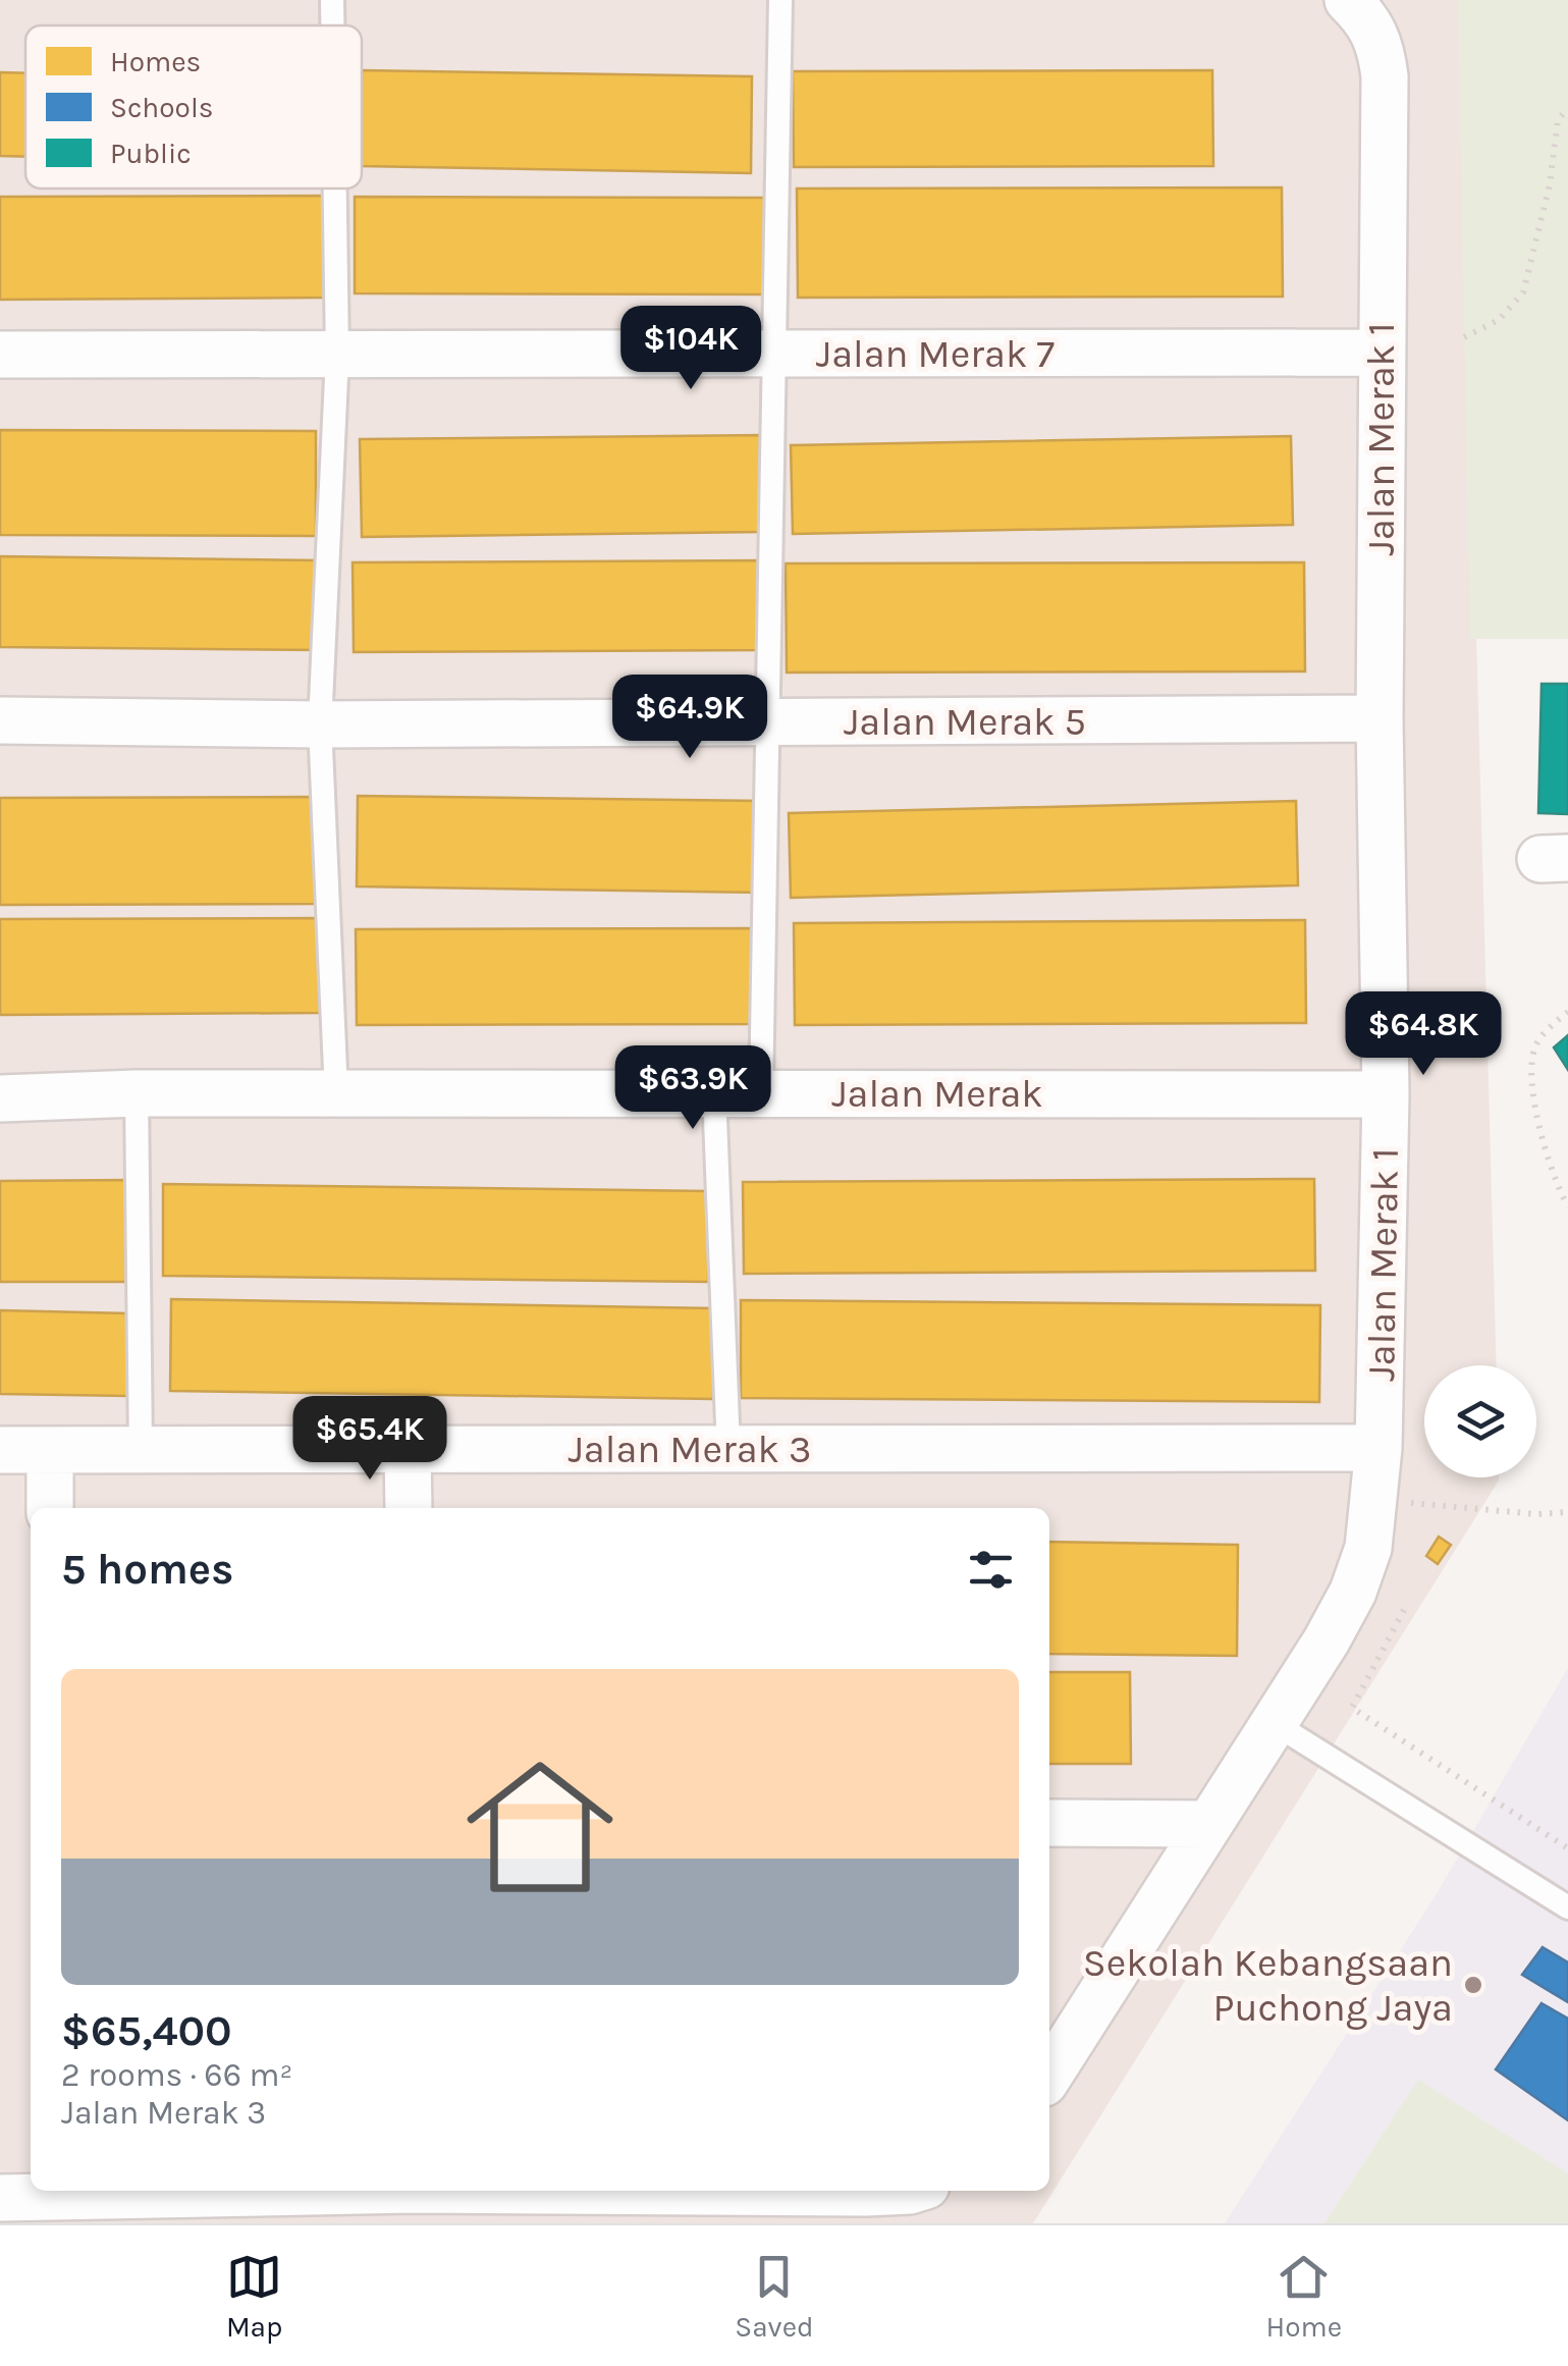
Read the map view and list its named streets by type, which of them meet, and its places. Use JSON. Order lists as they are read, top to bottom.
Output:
{
  "streets": {
    "street": [
      "Jalan Merak 7",
      "Jalan Merak 1",
      "Jalan Merak 5",
      "Jalan Merak",
      "Jalan Merak 3"
    ]
  },
  "crossings": [
    ["Jalan Merak 7", "Jalan Merak 1"],
    ["Jalan Merak 1", "Jalan Merak 5"],
    ["Jalan Merak 1", "Jalan Merak"],
    ["Jalan Merak 1", "Jalan Merak 3"]
  ],
  "places": ["Sekolah Kebangsaan Puchong Jaya"],
  "legend": ["Homes", "Schools", "Public"],
  "page": {
    "price": [
      "$104K",
      "$64.9K",
      "$64.8K",
      "$63.9K",
      "$65.4K"
    ],
    "heading": "5 homes",
    "list": [
      {
        "name": "$65,400",
        "note": "2 rooms · 66 m² · Jalan Merak 3"
      }
    ],
    "tabs": ["Map", "Saved", "Home"]
  }
}
